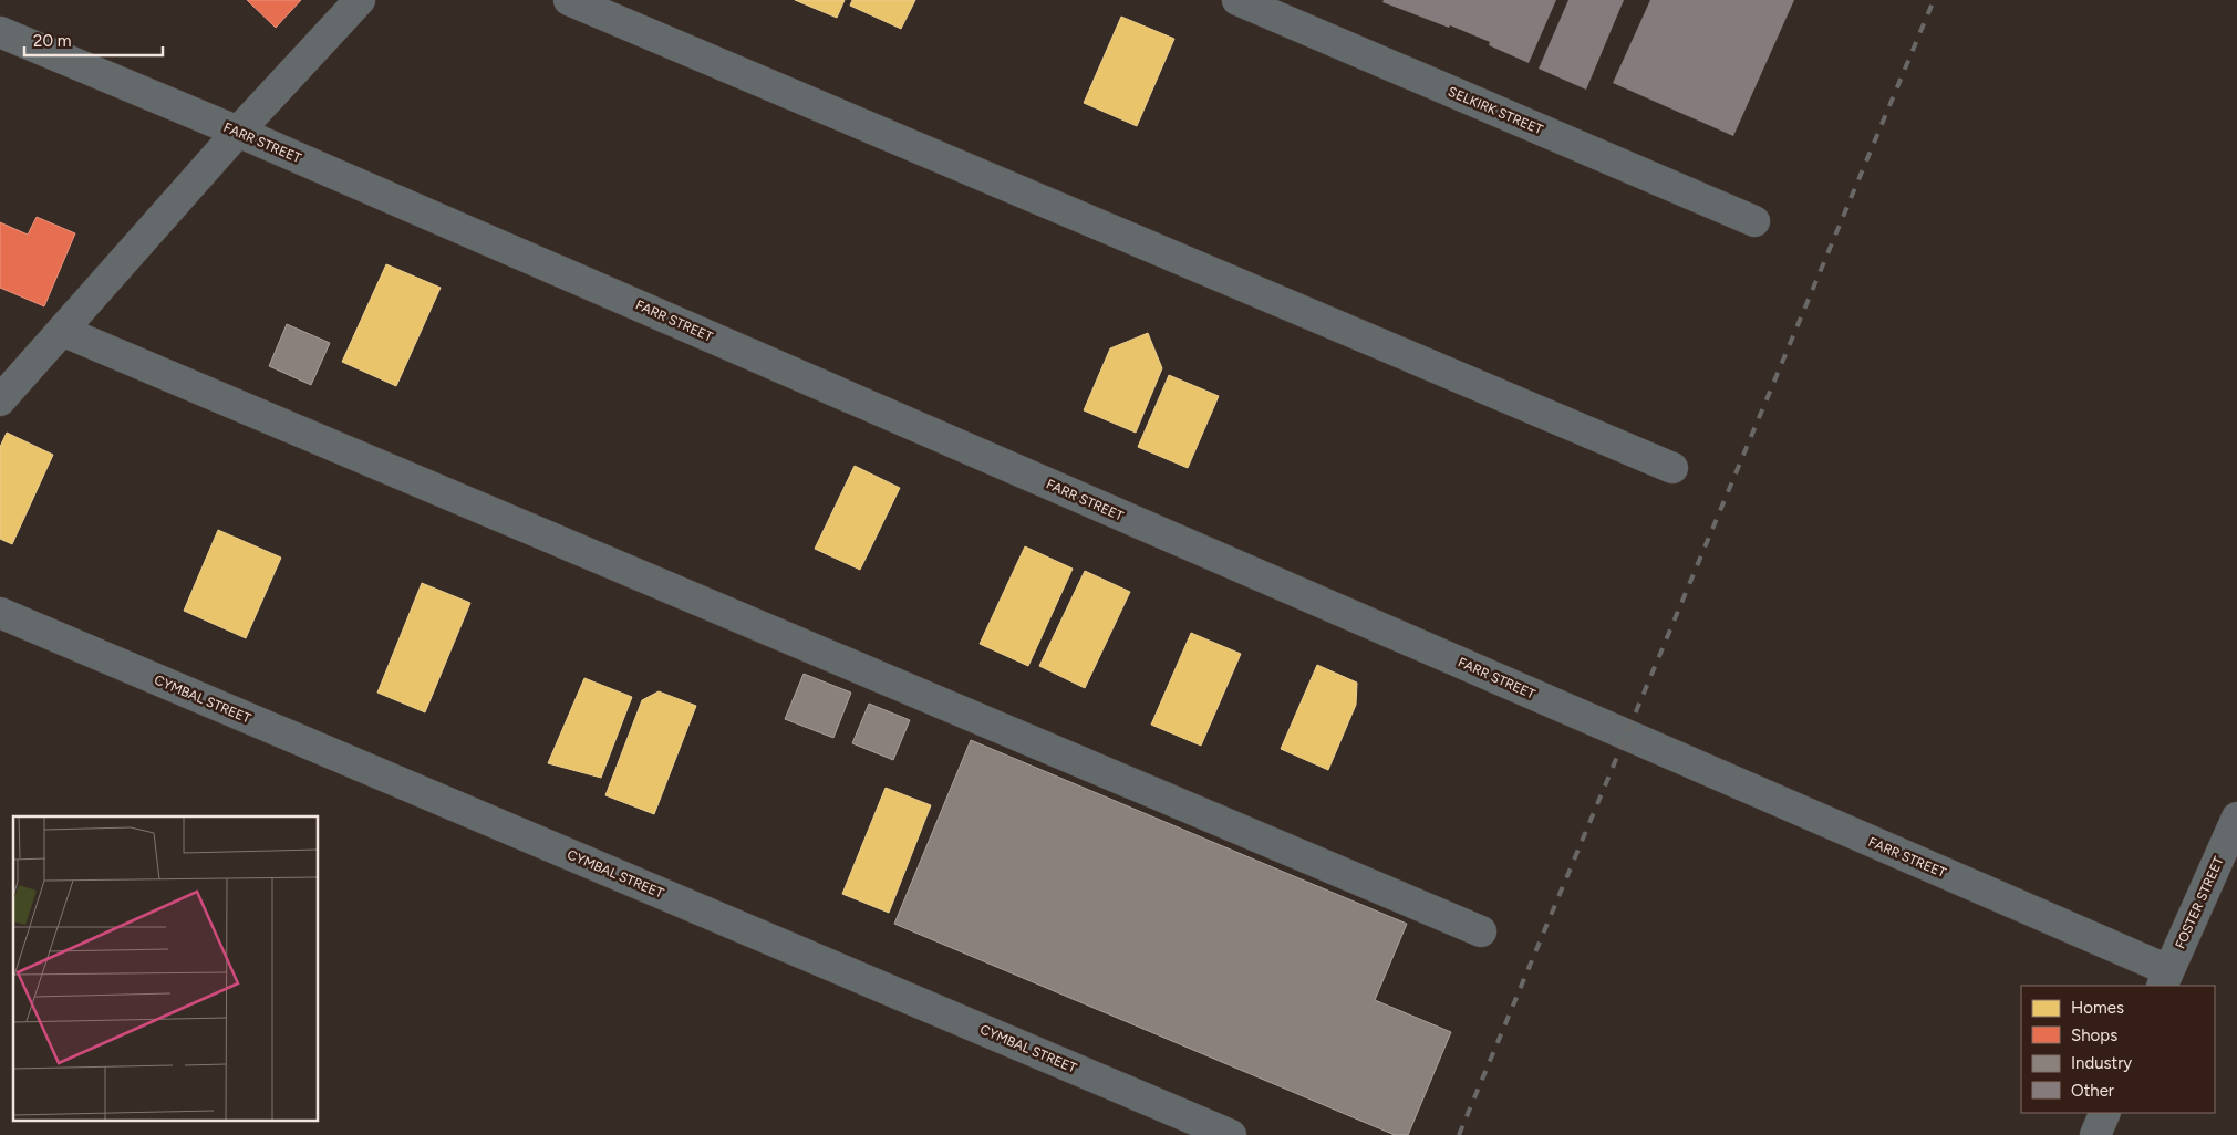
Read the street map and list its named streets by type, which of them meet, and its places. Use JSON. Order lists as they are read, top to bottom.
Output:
{
  "streets": {
    "street": [
      "SELKIRK STREET",
      "FARR STREET",
      "CYMBAL STREET",
      "FOSTER STREET"
    ]
  },
  "crossings": [
    ["FARR STREET", "FOSTER STREET"]
  ],
  "legend": [
    "Homes",
    "Shops",
    "Industry",
    "Other"
  ],
  "scale_bar": "20 m"
}
